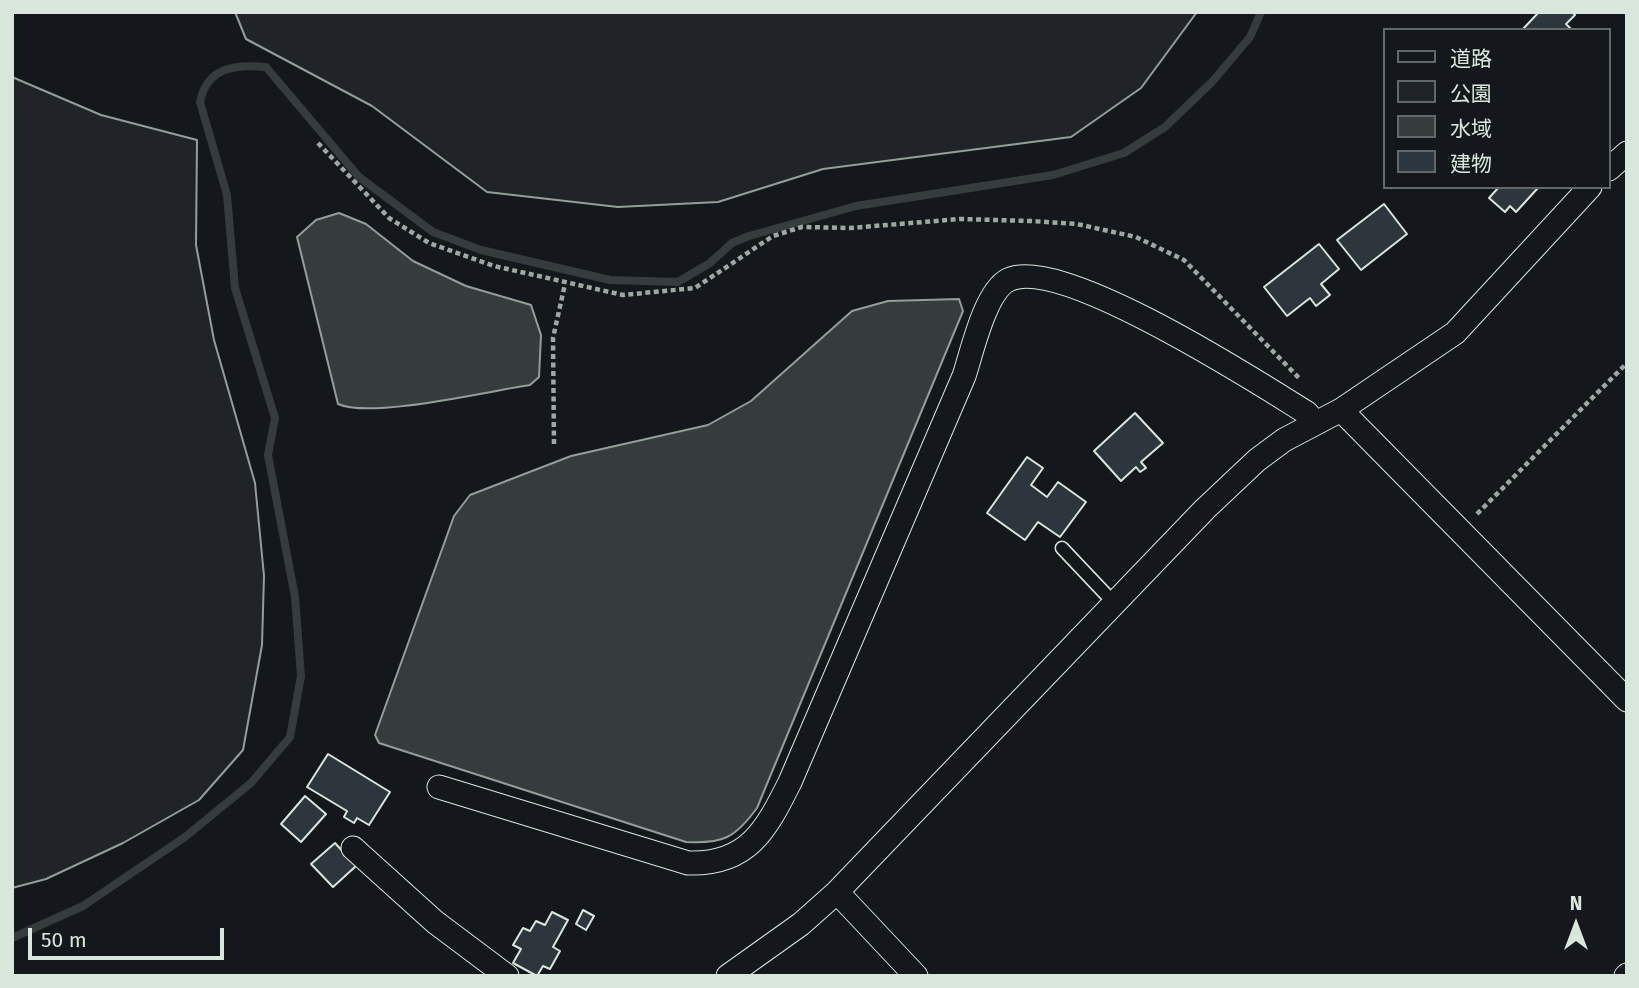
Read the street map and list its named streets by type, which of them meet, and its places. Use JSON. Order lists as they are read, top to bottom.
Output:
{
  "legend": [
    "道路",
    "公園",
    "水域",
    "建物"
  ],
  "scale_bar": "50 m",
  "north": "top"
}
